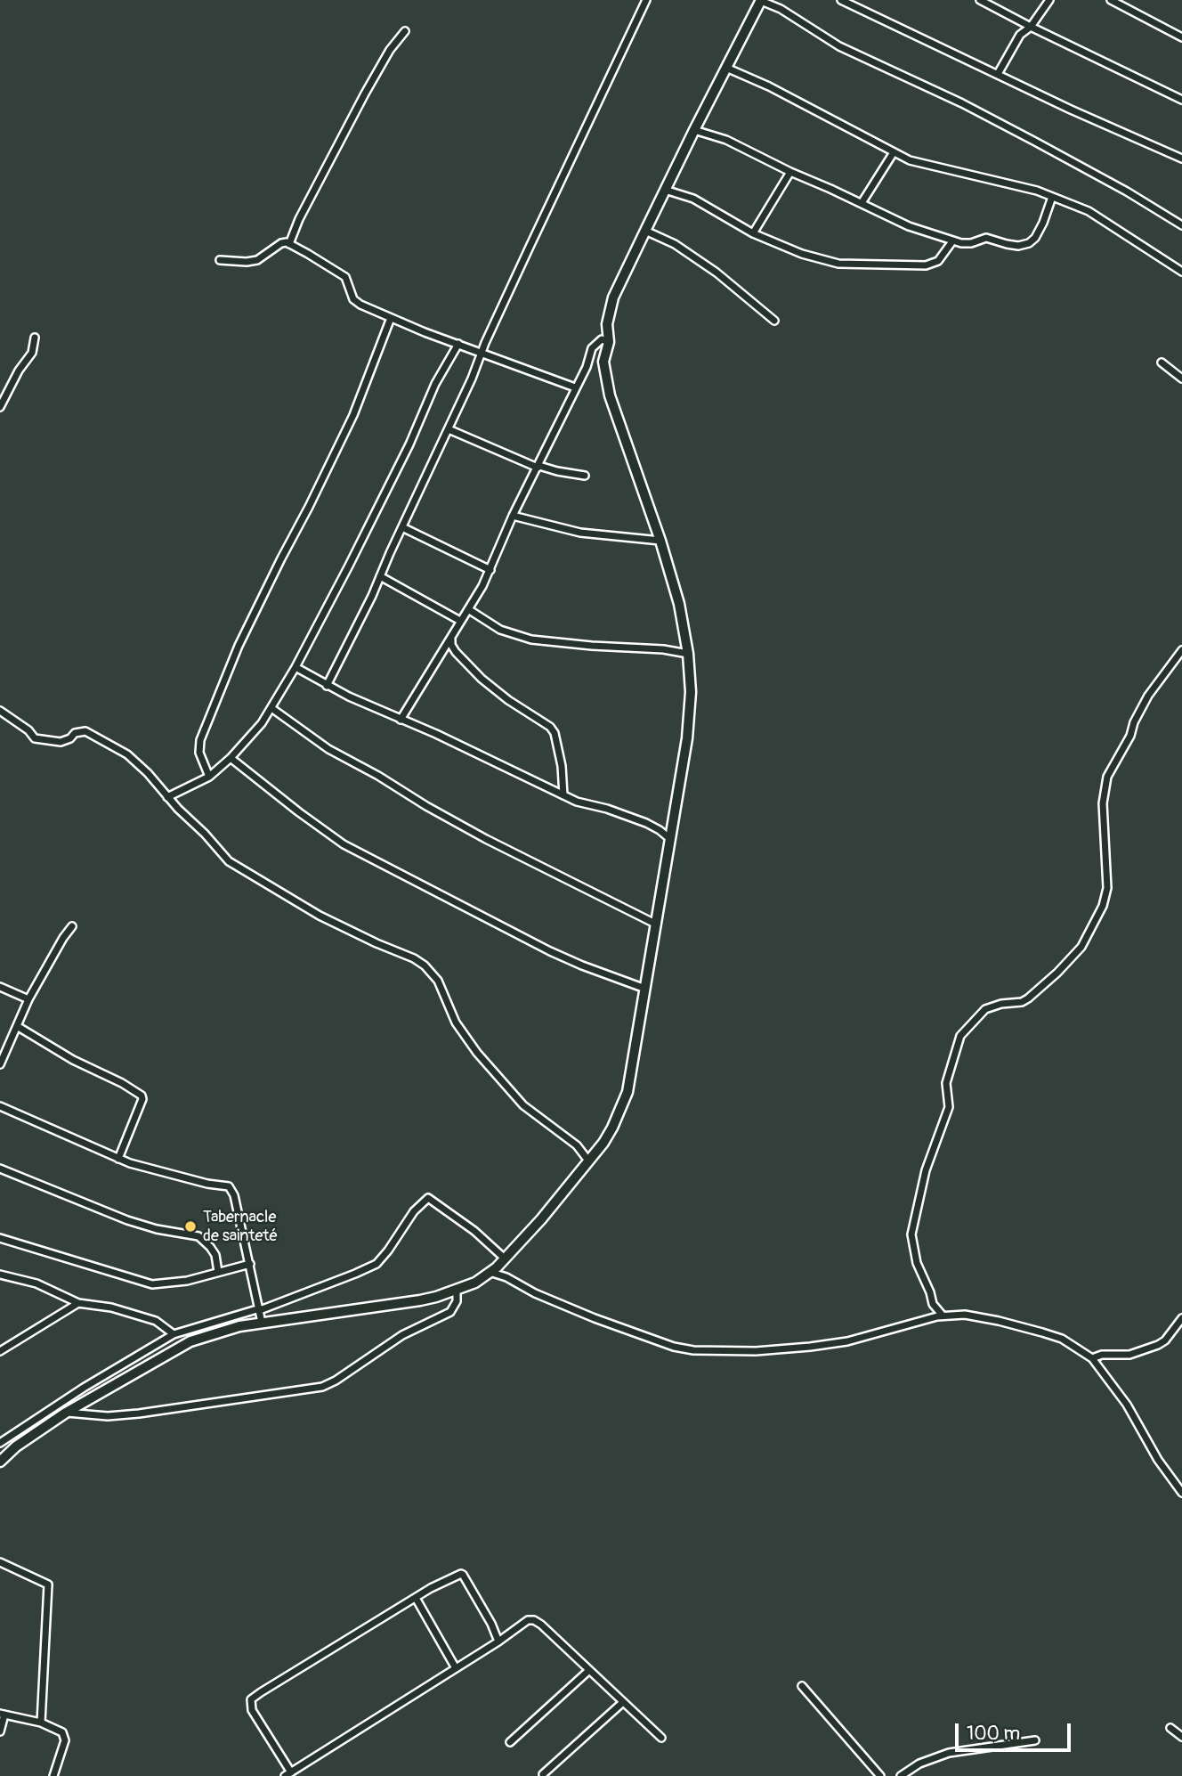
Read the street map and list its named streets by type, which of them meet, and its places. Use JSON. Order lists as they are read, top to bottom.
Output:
{
  "places": ["Tabernacle de sainteté"],
  "scale_bar": "100 m"
}
